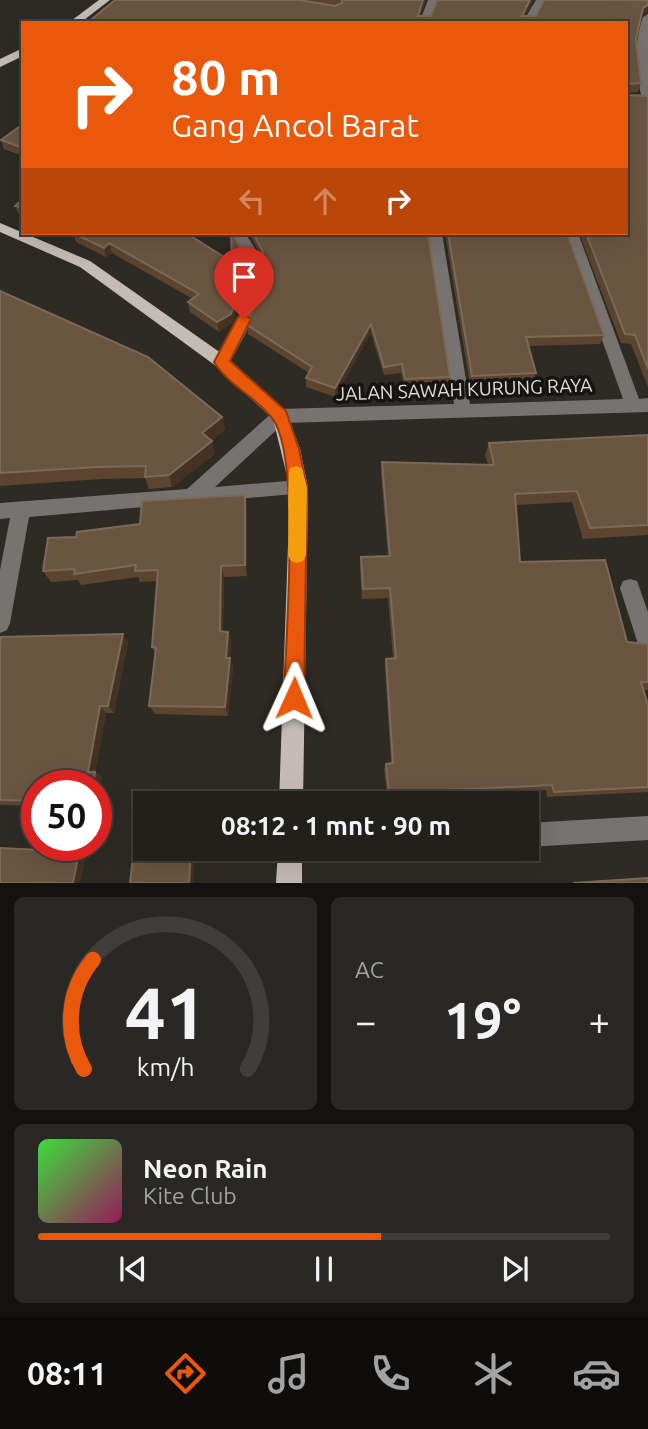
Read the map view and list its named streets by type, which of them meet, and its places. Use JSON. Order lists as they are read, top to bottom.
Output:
{
  "streets": {
    "street": ["JALAN SAWAH KURUNG RAYA"]
  },
  "page": {
    "turn": ["80 m", "Gang Ancol Barat"],
    "limit": "50",
    "trip": "08:12 · 1 mnt · 90 m",
    "tile": "AC",
    "heat": ["−", "19°", "+"],
    "song": ["Neon Rain", "Kite Club"],
    "tabs": "08:11",
    "gauge": ["41", "km/h"]
  }
}
